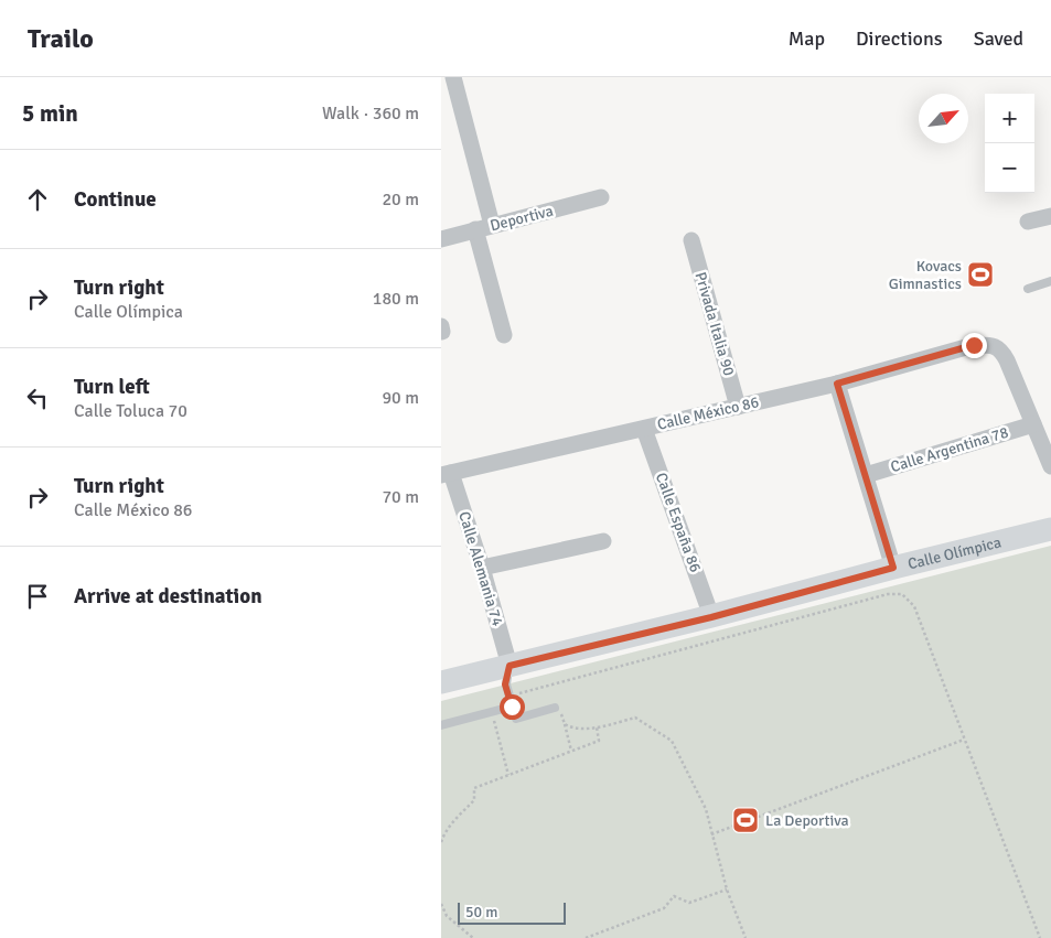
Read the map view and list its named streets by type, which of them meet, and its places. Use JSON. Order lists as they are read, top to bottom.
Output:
{
  "streets": {
    "street": [
      "Deportiva",
      "Privada Italia 90",
      "Calle México 86",
      "Calle Argentina 78",
      "Calle España 86",
      "Calle Olímpica",
      "Calle Alemania 74"
    ]
  },
  "crossings": [
    ["Privada Italia 90", "Calle México 86"],
    ["Calle México 86", "Calle Argentina 78"],
    ["Calle México 86", "Calle España 86"],
    ["Calle México 86", "Calle Alemania 74"],
    ["Calle España 86", "Calle Olímpica"],
    ["Calle Olímpica", "Calle Alemania 74"]
  ],
  "places": {
    "sports": ["Kovacs Gimnastics", "La Deportiva"]
  },
  "scale_bar": "50 m",
  "north": "top right",
  "page": {
    "header": "Trailo",
    "nav": ["Map", "Directions", "Saved"],
    "heading": ["5 min", "Walk · 360 m"],
    "map_buttons": ["+", "−"],
    "list": [
      ["Continue", "20 m"],
      ["Turn right", "Calle Olímpica", "180 m"],
      ["Turn left", "Calle Toluca 70", "90 m"],
      ["Turn right", "Calle México 86", "70 m"],
      "Arrive at destination"
    ],
    "scale": "50 m"
  }
}
